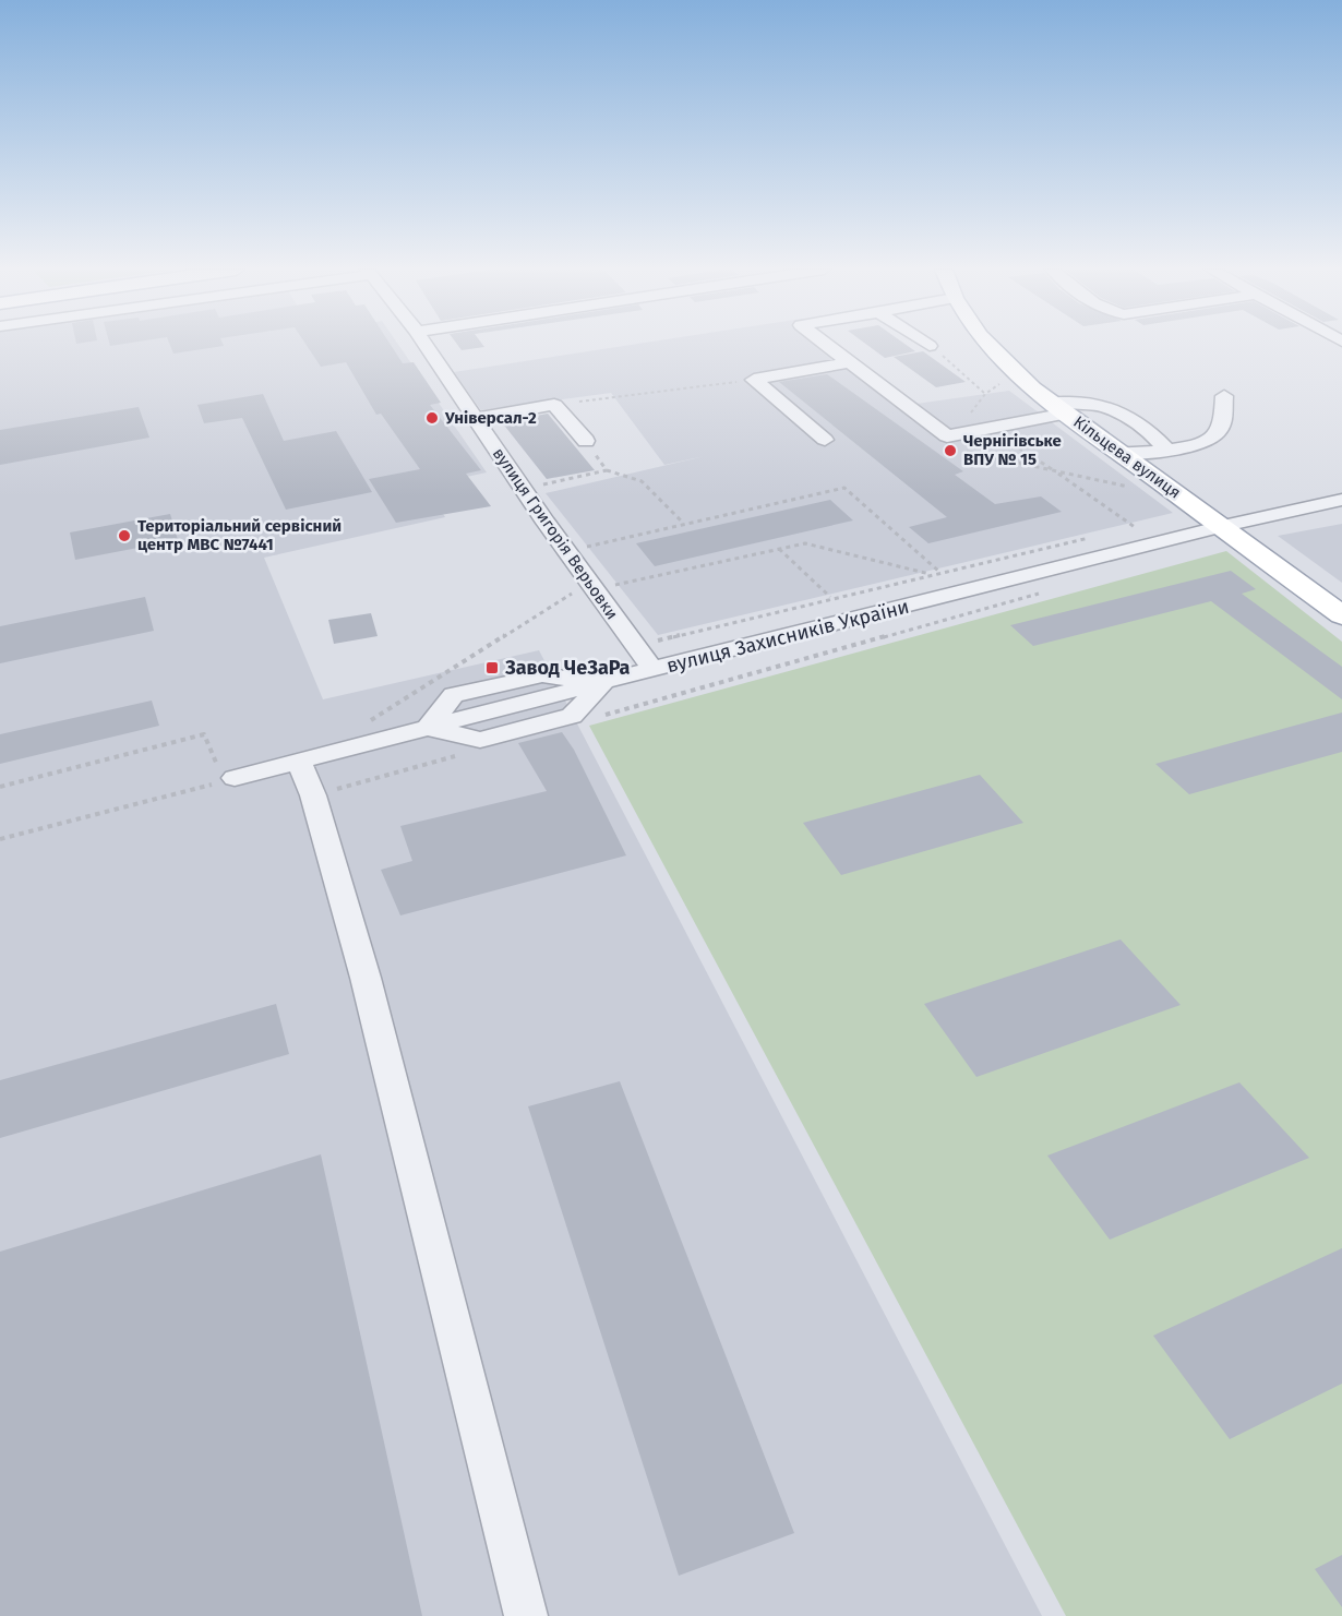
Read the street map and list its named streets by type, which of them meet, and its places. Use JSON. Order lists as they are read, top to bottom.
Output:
{
  "streets": {
    "main road": ["Кільцева вулиця"],
    "street": ["вулиця Григорія Верьовки", "вулиця Захисників України"]
  },
  "crossings": [
    ["Кільцева вулиця", "вулиця Захисників України"],
    ["вулиця Григорія Верьовки", "вулиця Захисників України"]
  ],
  "places": {
    "other": ["Універсал-2", "Чернігівське ВПУ № 15", "Територіальний сервісний центр МВС №7441"],
    "transit": ["Завод ЧеЗаРа"]
  }
}
